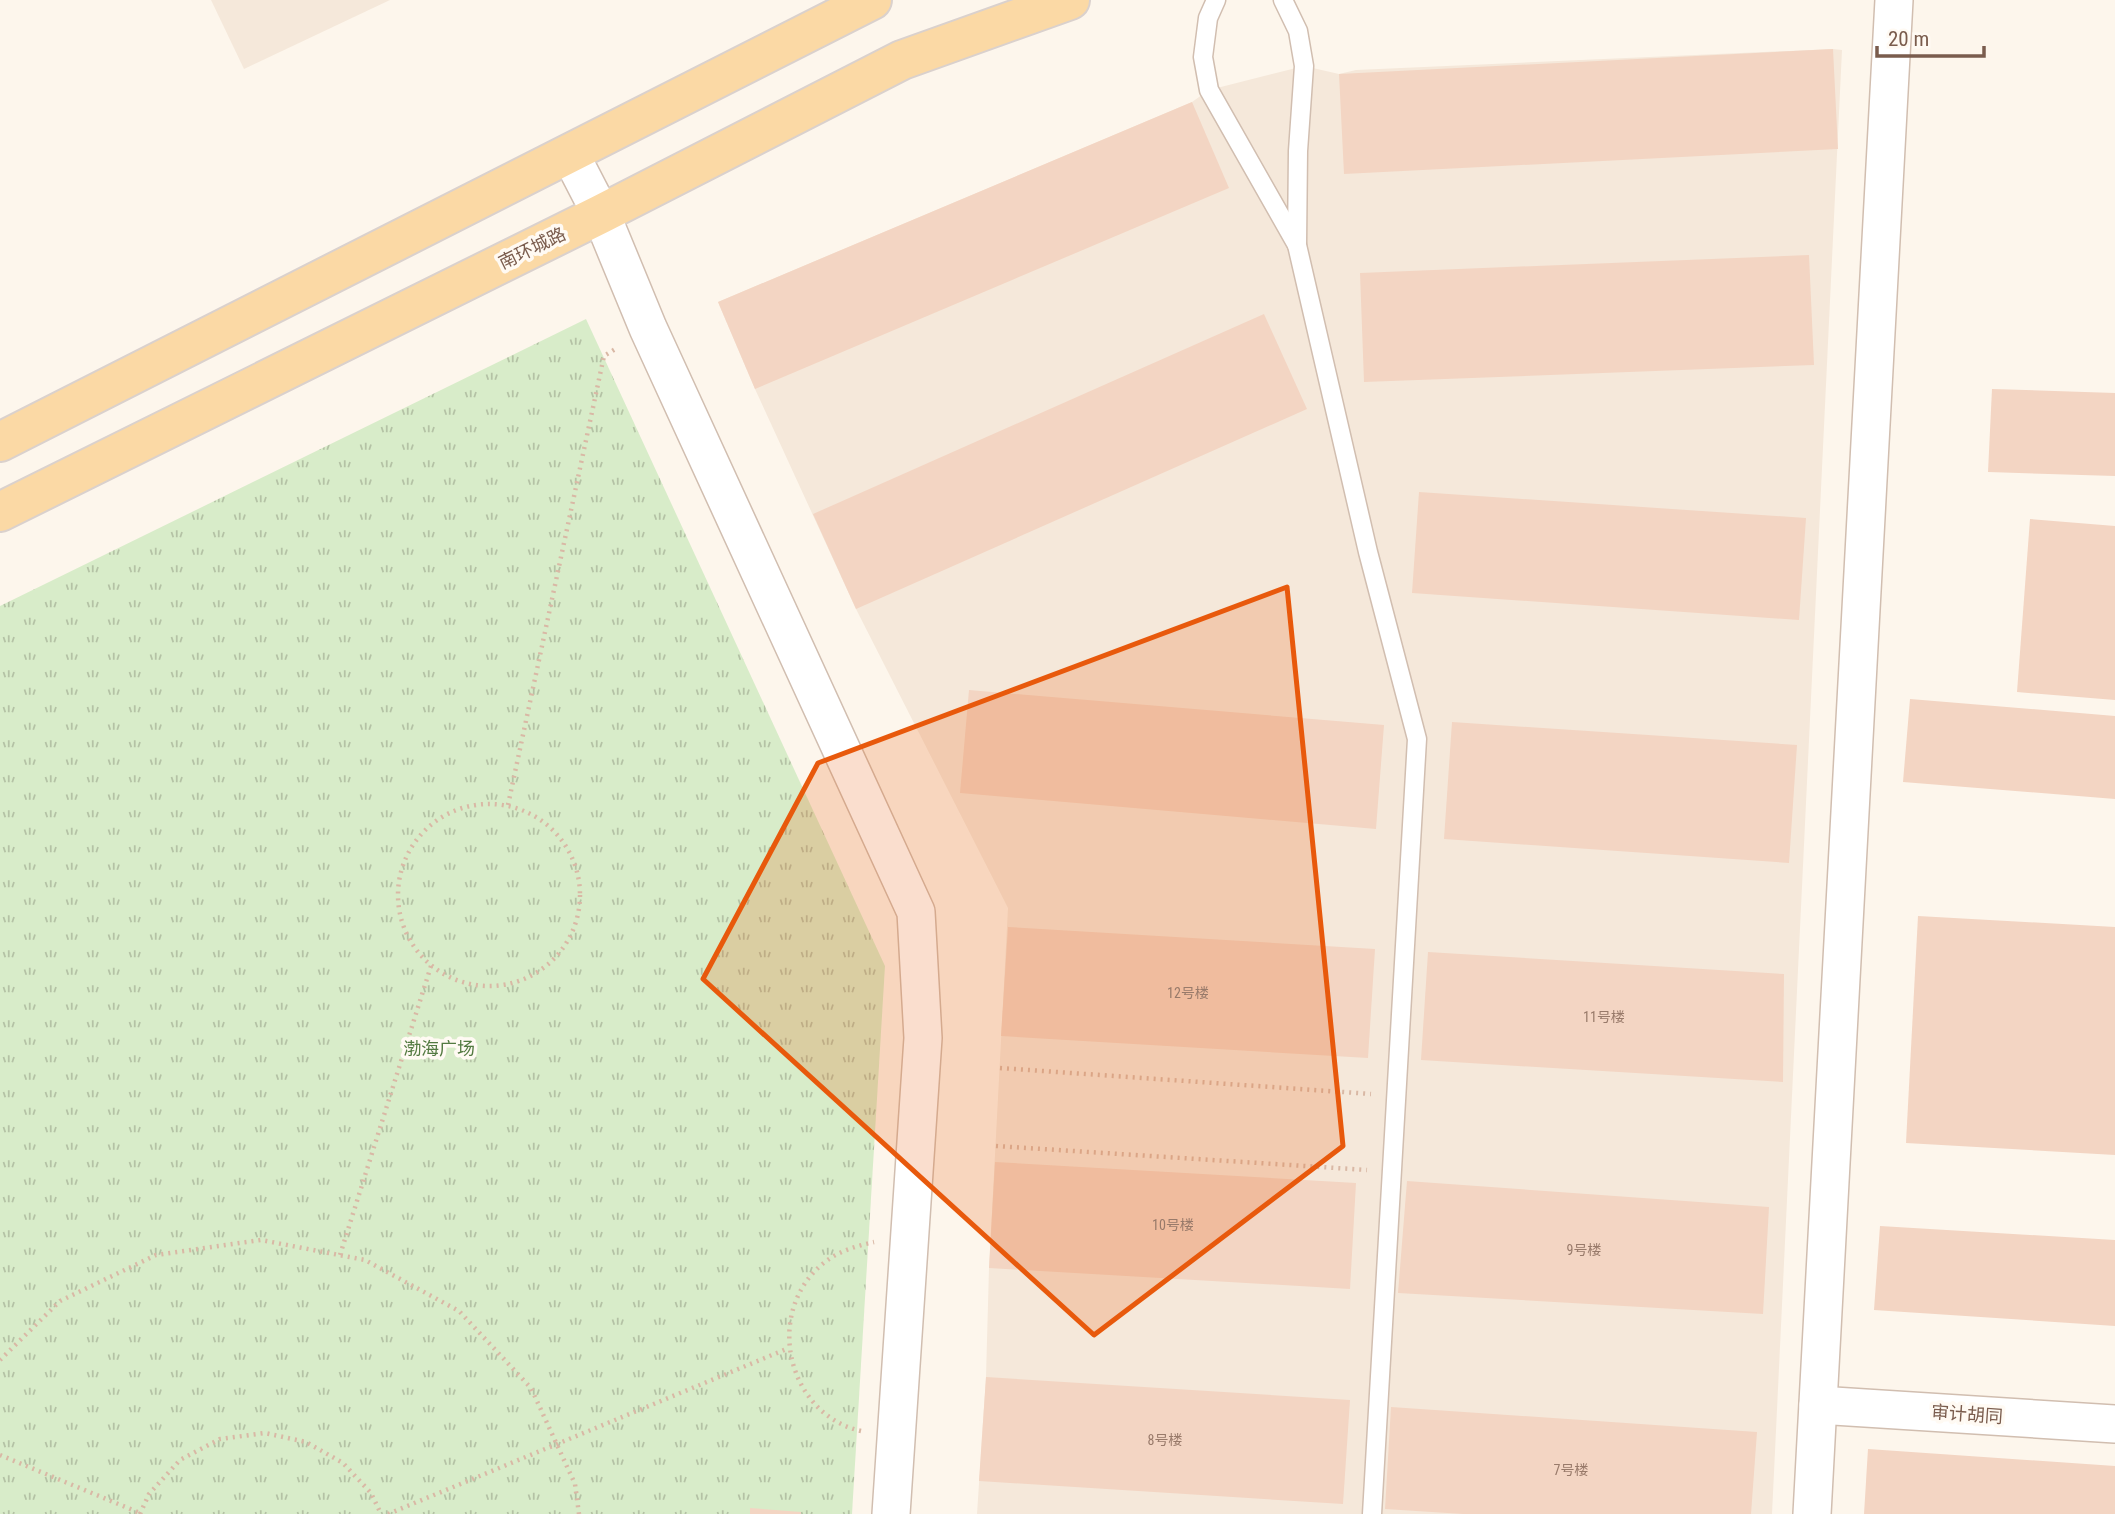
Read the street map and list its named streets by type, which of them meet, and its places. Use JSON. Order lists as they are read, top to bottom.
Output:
{
  "streets": {
    "main road": ["南环城路"],
    "street": ["审计胡同"]
  },
  "parks": ["渤海广场"],
  "house_numbers": [
    "12号楼",
    "11号楼",
    "10号楼",
    "9号楼",
    "8号楼",
    "7号楼"
  ],
  "scale_bar": "20 m"
}
